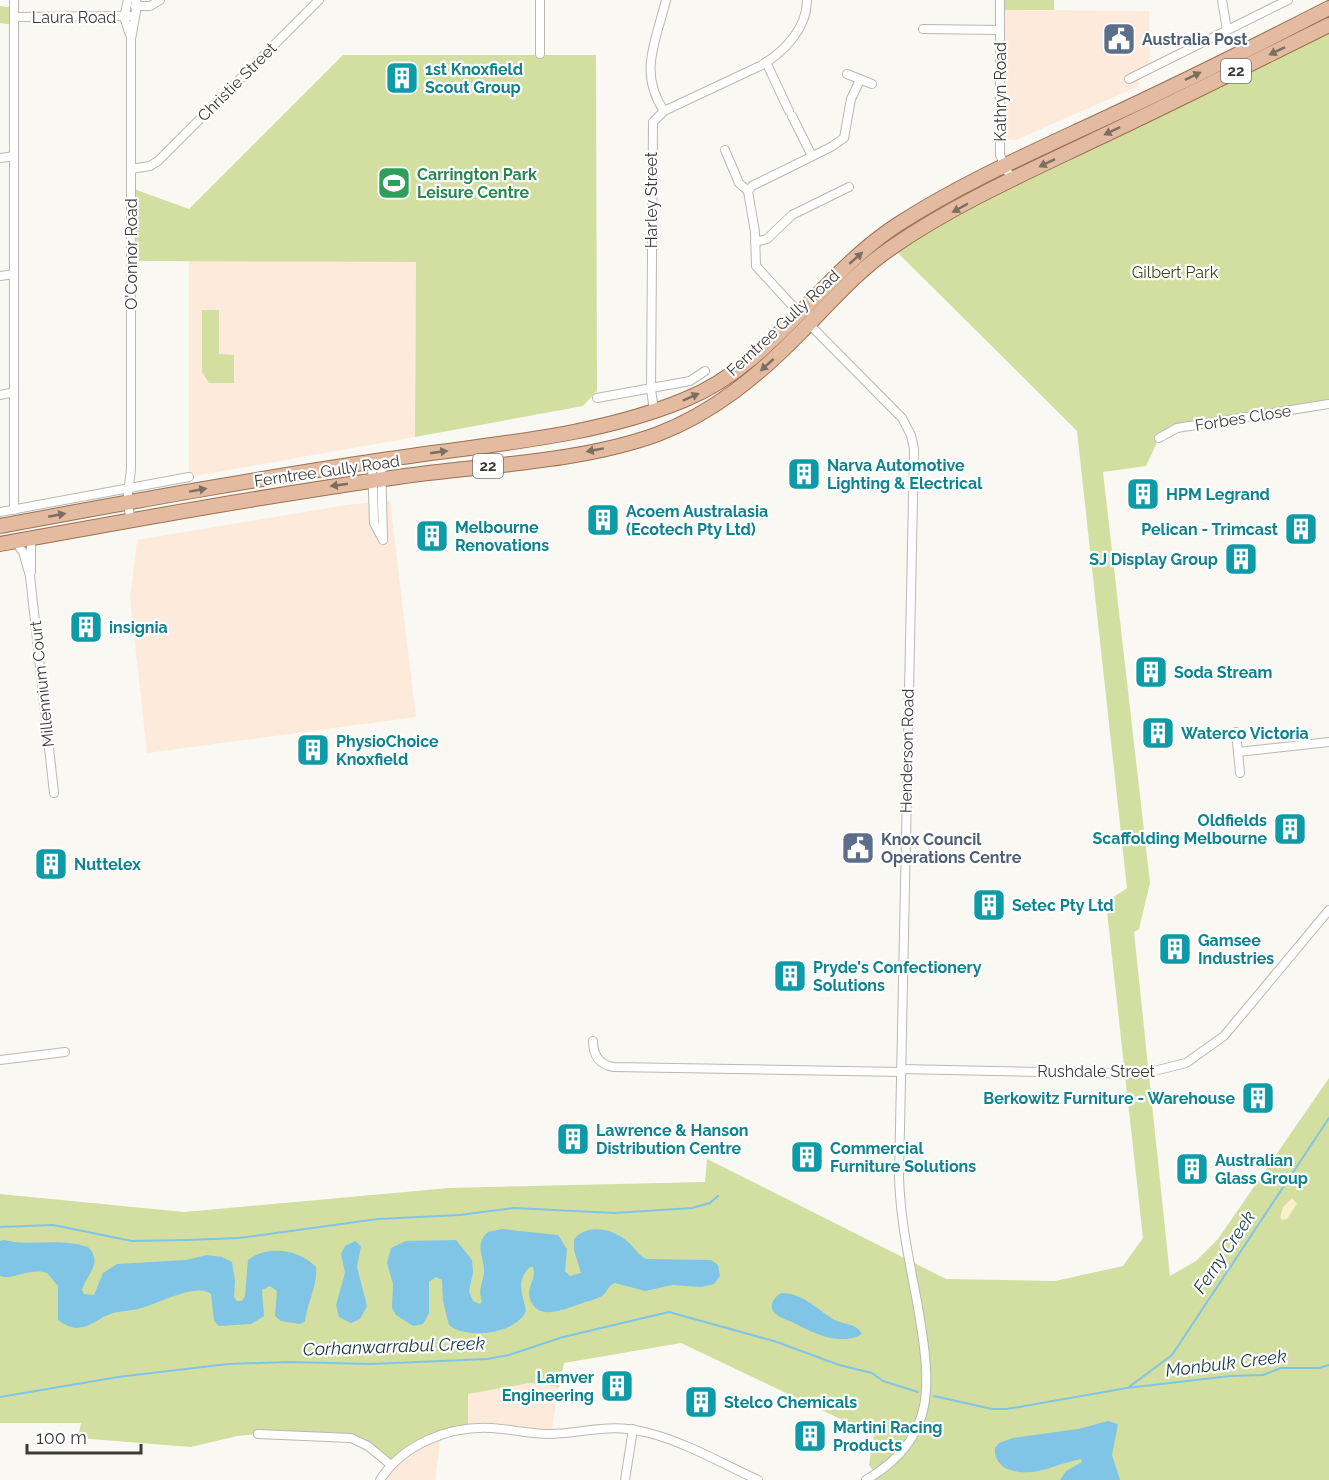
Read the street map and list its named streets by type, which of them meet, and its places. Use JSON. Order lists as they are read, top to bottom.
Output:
{
  "streets": {
    "main road": ["22", "Ferntree Gully Road"],
    "street": [
      "Laura Road",
      "Christie Street",
      "Kathryn Road",
      "Harley Street",
      "O'Connor Road",
      "Forbes Close",
      "Millennium Court",
      "Henderson Road",
      "Rushdale Street"
    ]
  },
  "crossings": [
    ["Laura Road", "O'Connor Road"],
    ["Christie Street", "O'Connor Road"],
    ["Kathryn Road", "Ferntree Gully Road"],
    ["Harley Street", "Ferntree Gully Road"],
    ["O'Connor Road", "Ferntree Gully Road"],
    ["Ferntree Gully Road", "Millennium Court"],
    ["Ferntree Gully Road", "Henderson Road"],
    ["Henderson Road", "Rushdale Street"]
  ],
  "water": ["Ferny Creek", "Corhanwarrabul Creek", "Monbulk Creek"],
  "parks": ["Gilbert Park"],
  "places": {
    "public building": ["Australia Post", "Knox Council Operations Centre"],
    "building": [
      "1st Knoxfield Scout Group",
      "Narva Automotive Lighting & Electrical",
      "HPM Legrand",
      "Acoem Australasia (Ecotech Pty Ltd)",
      "Pelican - Trimcast",
      "Melbourne Renovations",
      "SJ Display Group",
      "insignia",
      "Soda Stream",
      "Waterco Victoria",
      "PhysioChoice Knoxfield",
      "Oldfields Scaffolding Melbourne",
      "Nuttelex",
      "Setec Pty Ltd",
      "Gamsee Industries",
      "Pryde's Confectionery Solutions",
      "Berkowitz Furniture - Warehouse",
      "Lawrence & Hanson Distribution Centre",
      "Commercial Furniture Solutions",
      "Australian Glass Group",
      "Lamver Engineering",
      "Stelco Chemicals",
      "Martini Racing Products"
    ],
    "sports": ["Carrington Park Leisure Centre"]
  },
  "scale_bar": "100 m"
}
